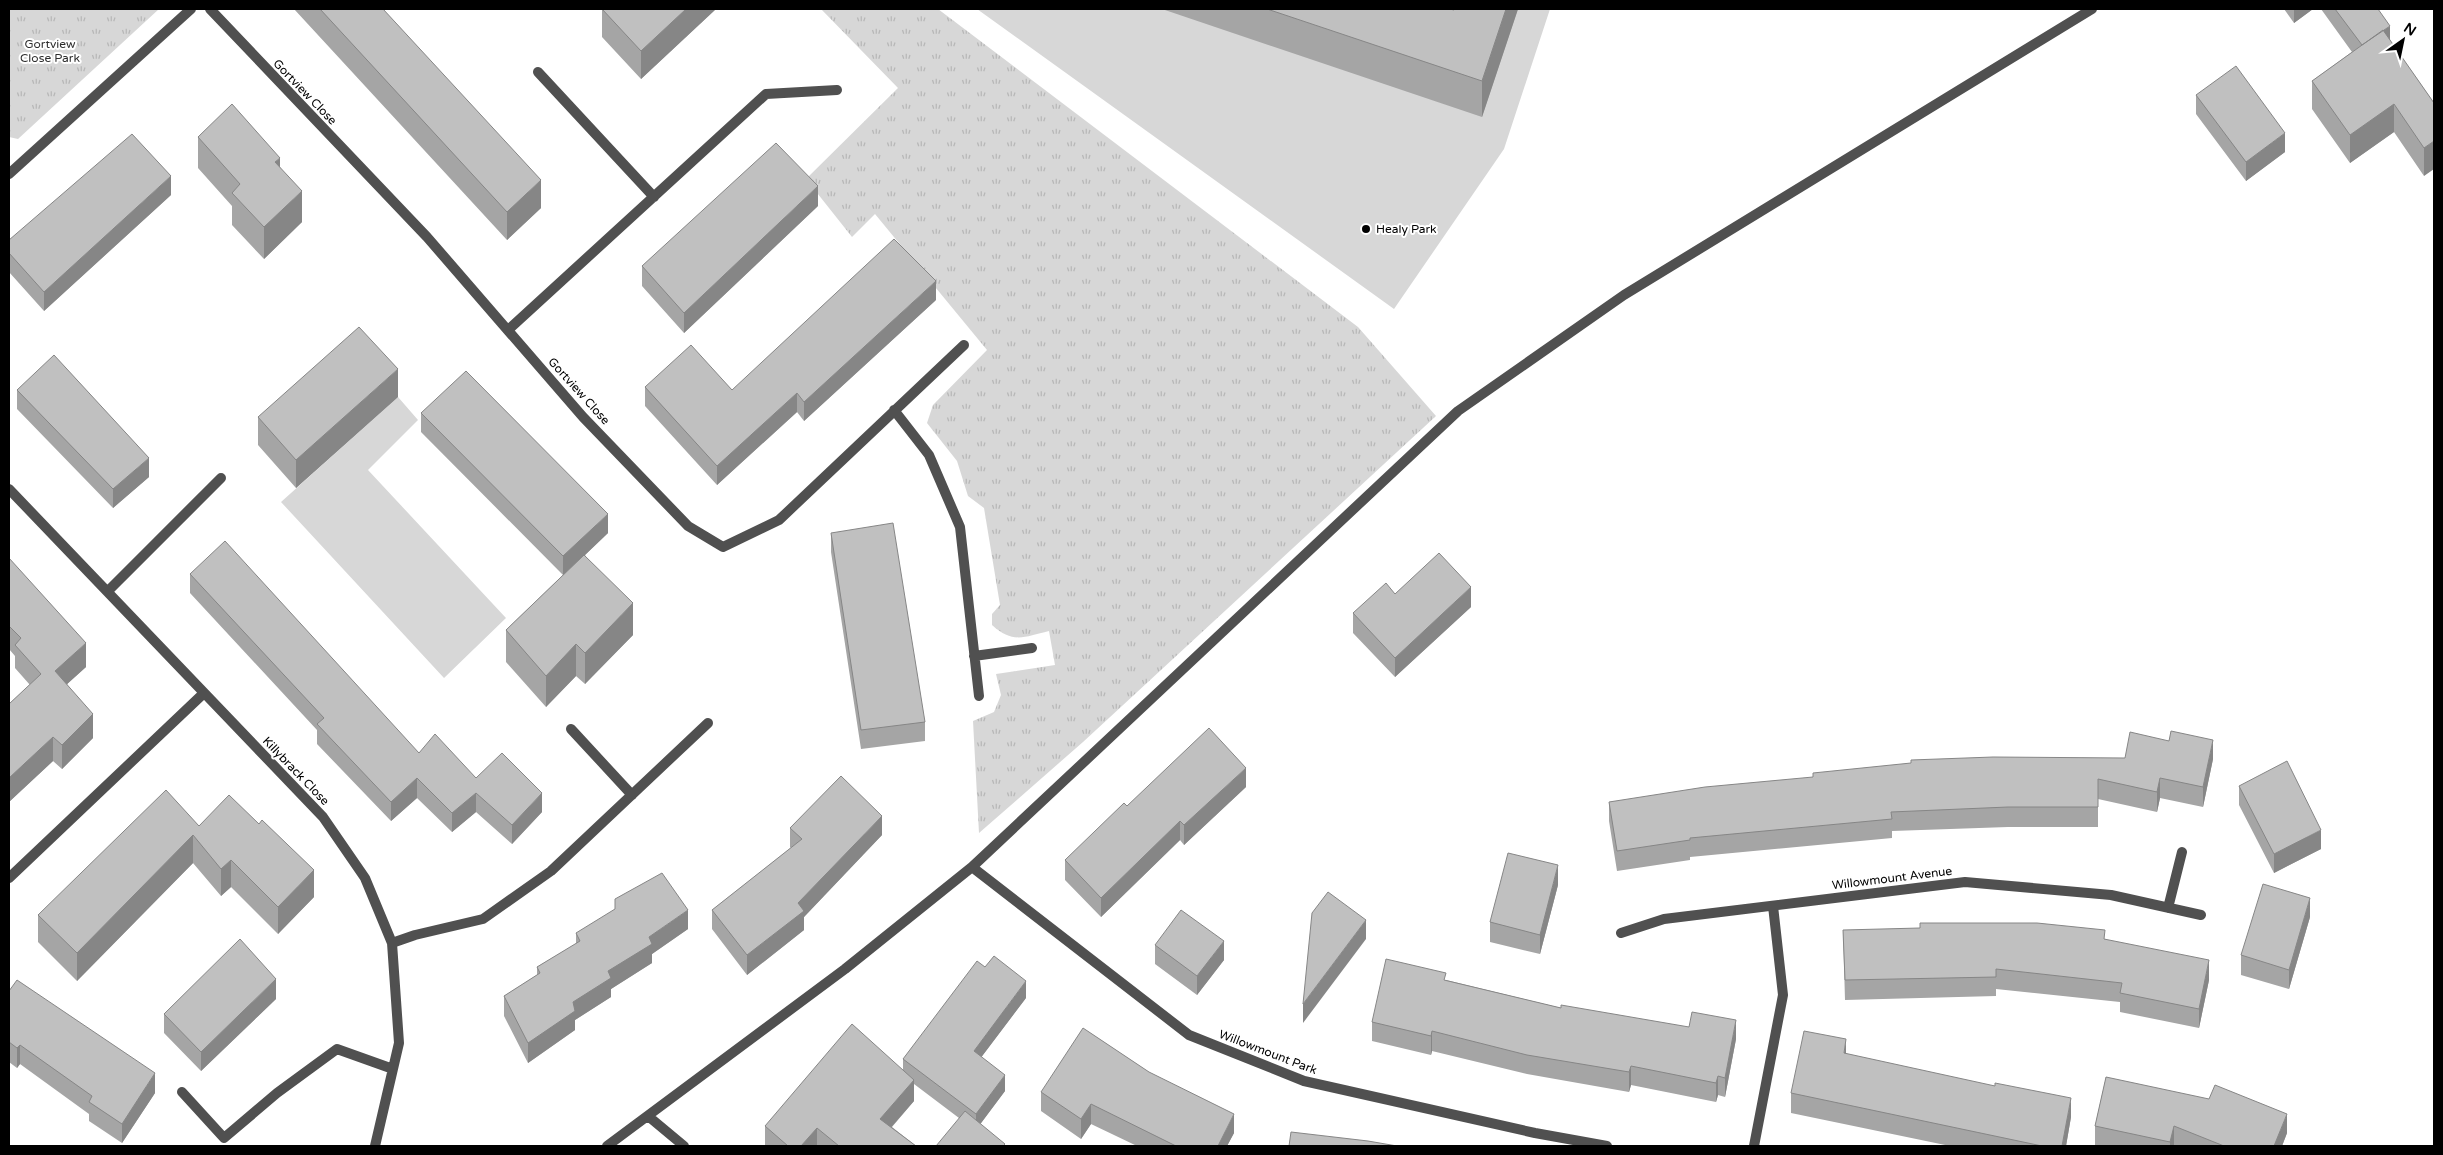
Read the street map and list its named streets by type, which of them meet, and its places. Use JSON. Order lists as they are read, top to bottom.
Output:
{
  "streets": {
    "street": [
      "Gortview Close",
      "Killybrack Close",
      "Willowmount Avenue",
      "Willowmount Park"
    ]
  },
  "parks": ["Gortview Close Park"],
  "places": ["Healy Park"],
  "north": "top right"
}
